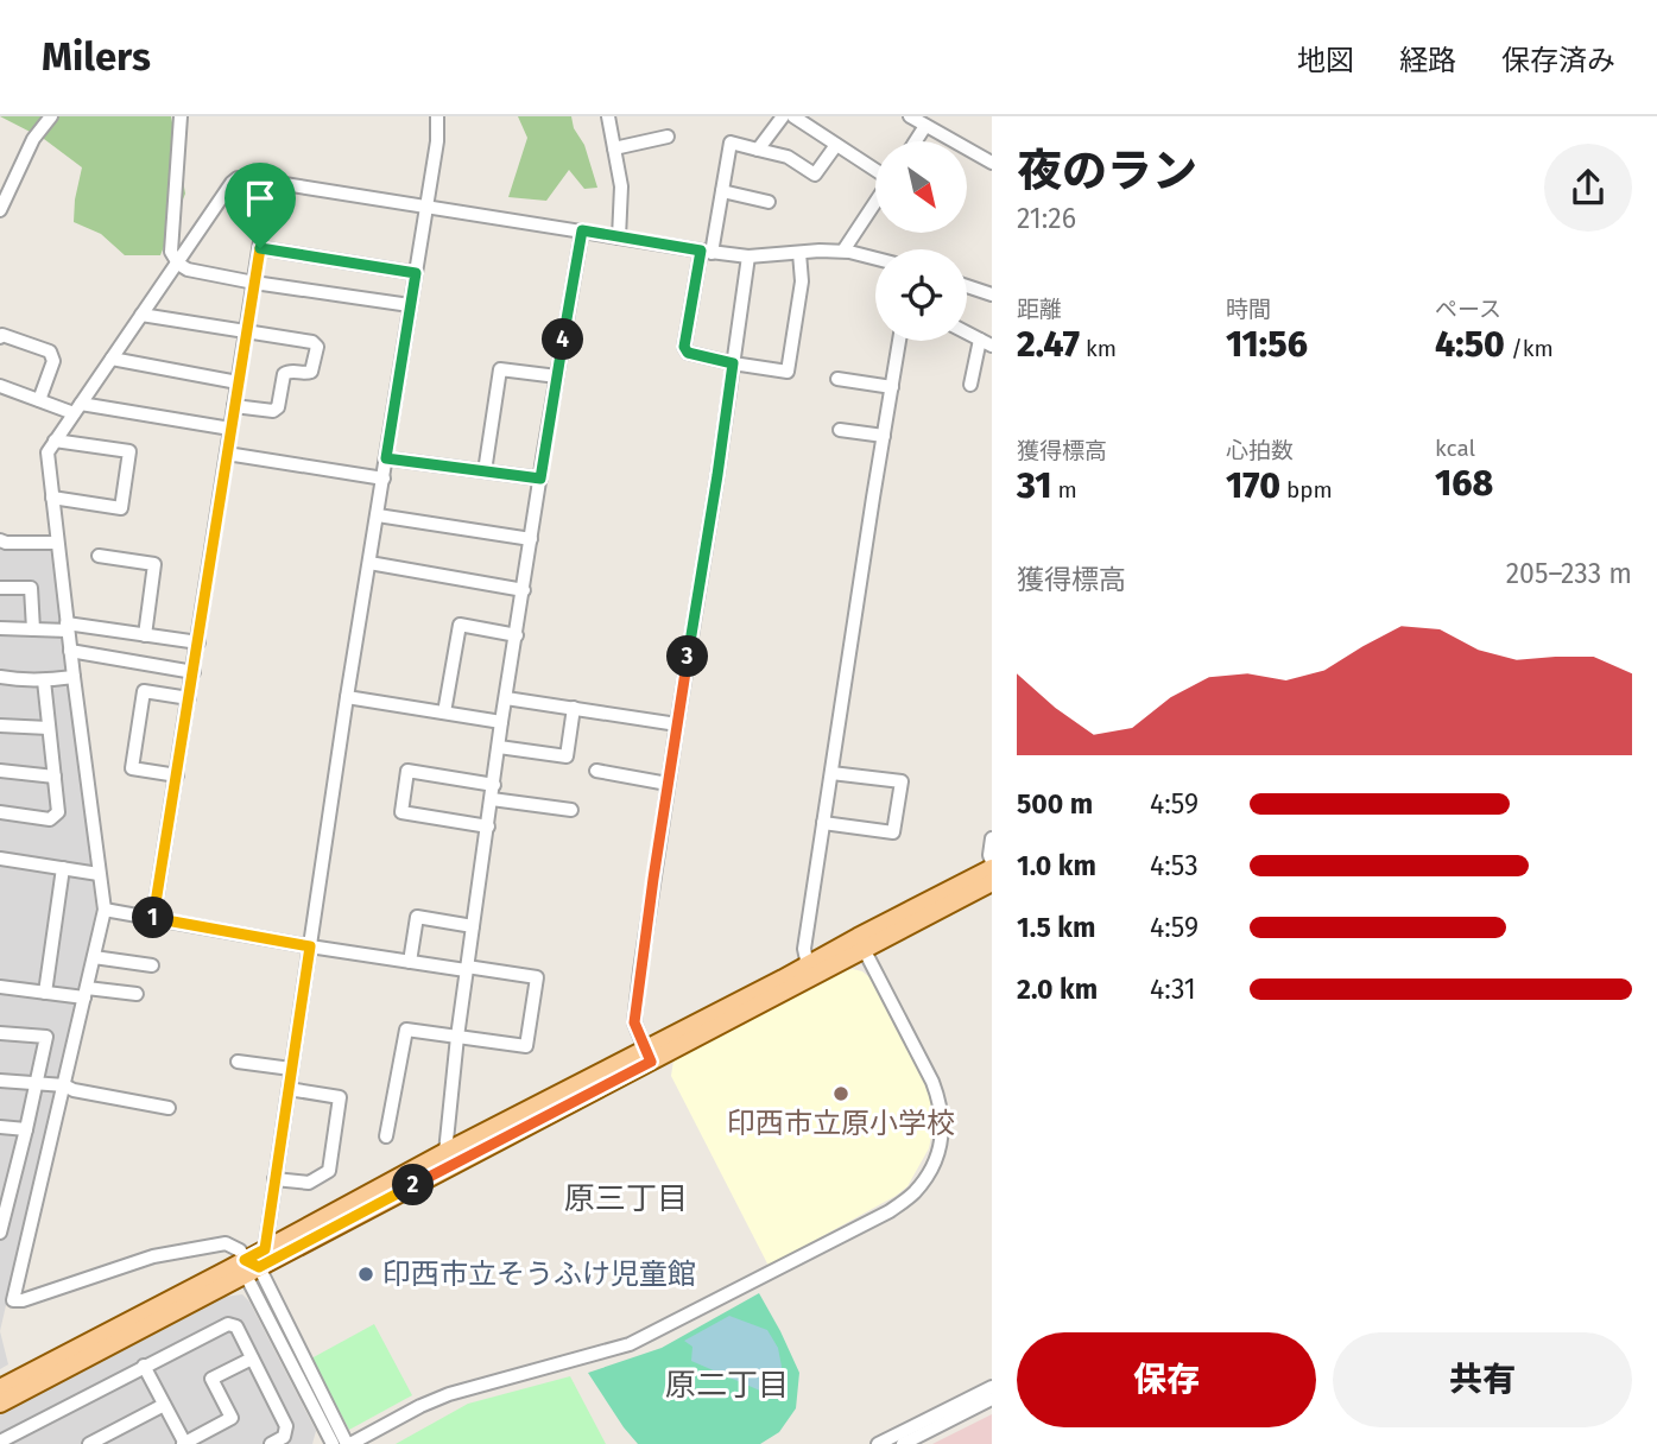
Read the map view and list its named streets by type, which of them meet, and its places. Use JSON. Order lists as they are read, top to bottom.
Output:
{
  "districts": ["原三丁目", "原二丁目"],
  "places": ["印西市立原小学校", "印西市立そうふけ児童館"],
  "north": "bottom right",
  "page": {
    "header": "Milers",
    "nav": ["地図", "経路", "保存済み"],
    "heading": ["夜のラン", "21:26"],
    "stats": [
      ["距離", "2.47 km"],
      ["時間", "11:56"],
      ["ペース", "4:50 /km"],
      ["獲得標高", "31 m"],
      ["心拍数", "170 bpm"],
      ["kcal", "168"]
    ],
    "pins": [
      "4",
      "3",
      "1",
      "2"
    ],
    "chart": ["獲得標高", "205–233 m"],
    "list": [
      {
        "name": "500 m",
        "note": "4:59"
      },
      {
        "name": "1.0 km",
        "note": "4:53"
      },
      {
        "name": "1.5 km",
        "note": "4:59"
      },
      {
        "name": "2.0 km",
        "note": "4:31"
      }
    ],
    "buttons": ["保存", "共有"]
  }
}
